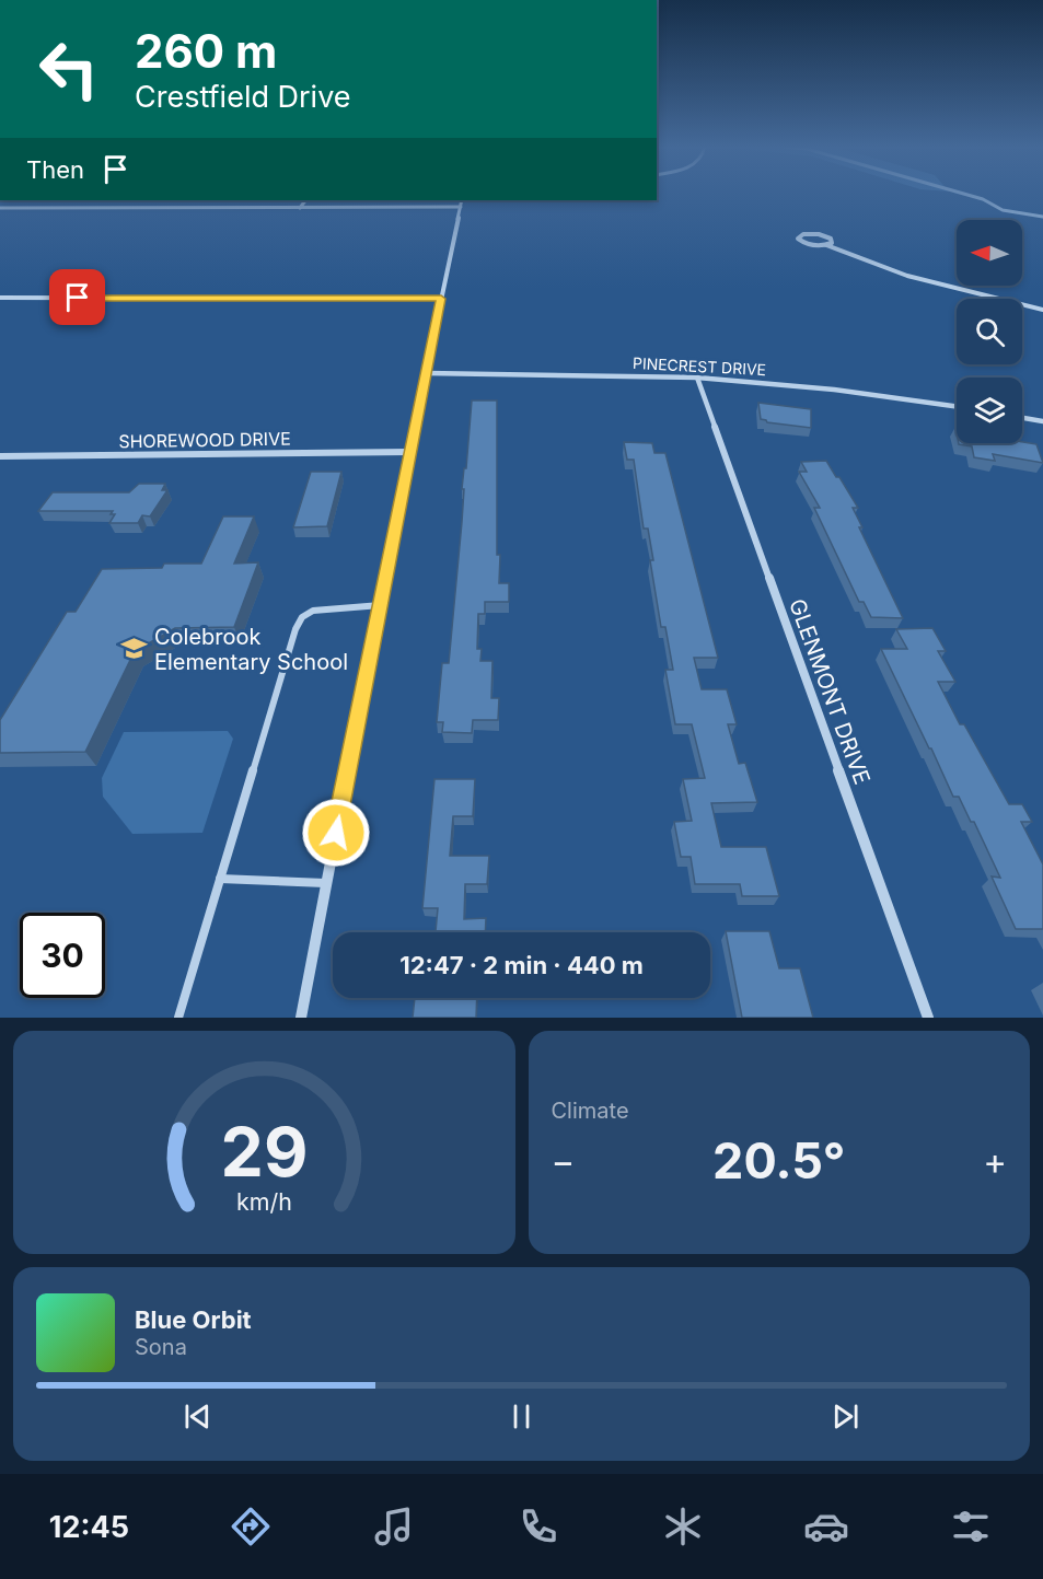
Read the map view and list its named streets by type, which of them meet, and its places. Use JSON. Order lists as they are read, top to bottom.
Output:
{
  "streets": {
    "street": ["PINECREST DRIVE", "SHOREWOOD DRIVE", "GLENMONT DRIVE"]
  },
  "crossings": [
    ["PINECREST DRIVE", "GLENMONT DRIVE"]
  ],
  "places": {
    "school or university": ["Colebrook Elementary School"]
  },
  "north": "left",
  "page": {
    "turn": ["260 m", "Crestfield Drive"],
    "then": "Then",
    "limit": "30",
    "trip": "12:47 · 2 min · 440 m",
    "tile": "Climate",
    "heat": ["−", "20.5°", "+"],
    "song": ["Blue Orbit", "Sona"],
    "tabs": "12:45",
    "gauge": ["29", "km/h"]
  }
}
